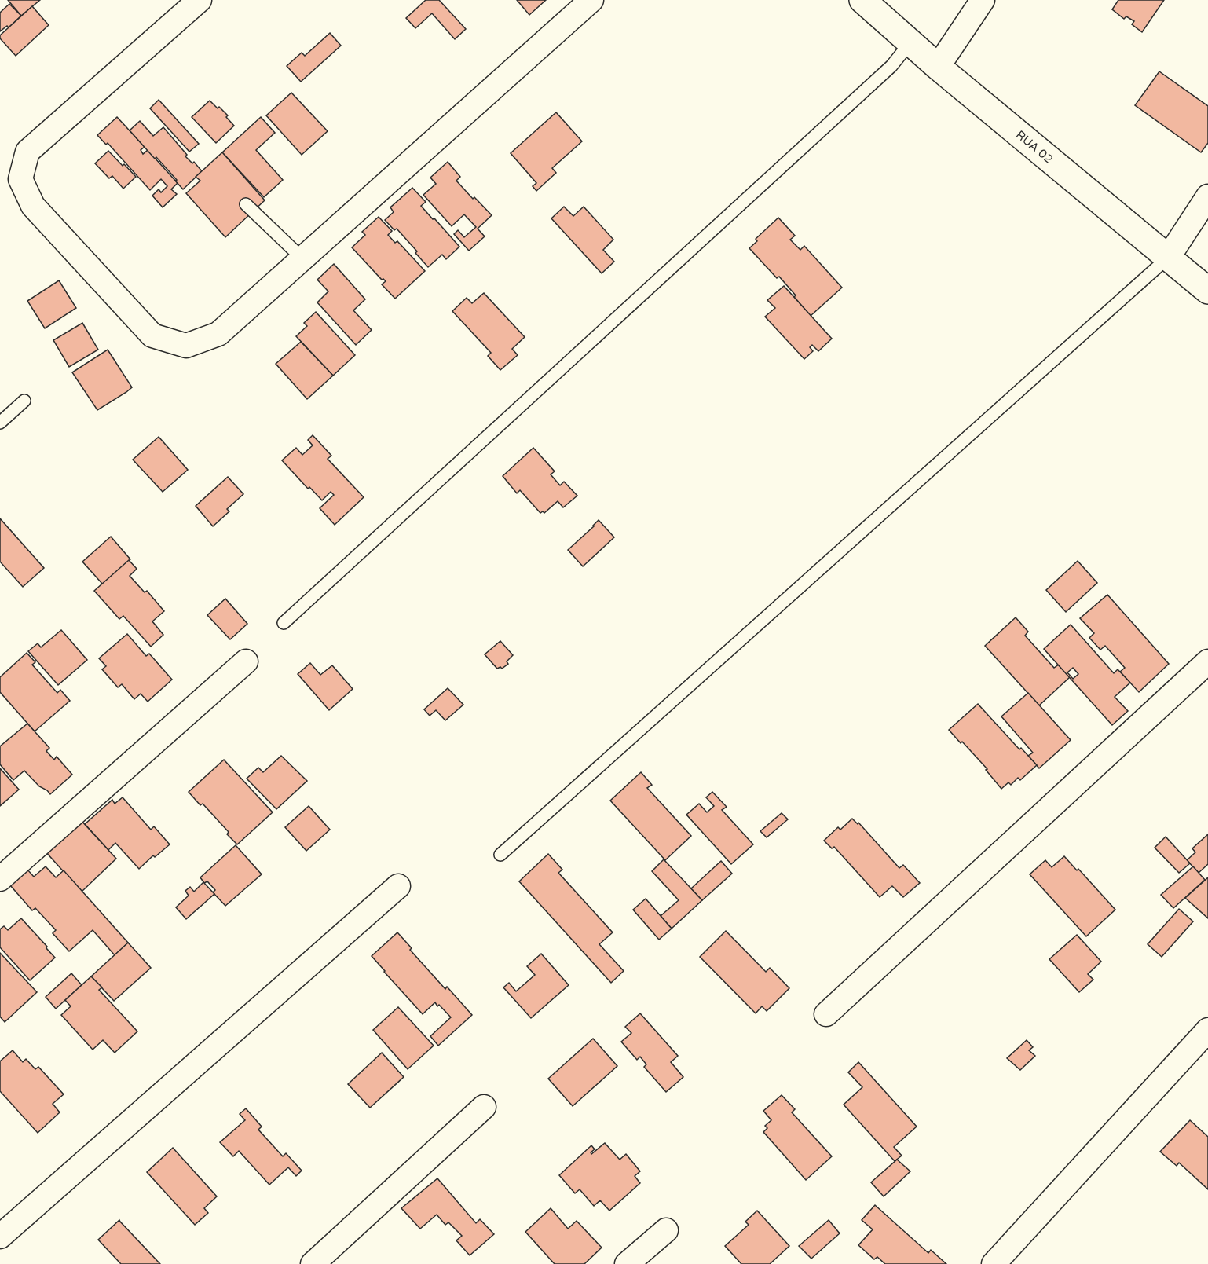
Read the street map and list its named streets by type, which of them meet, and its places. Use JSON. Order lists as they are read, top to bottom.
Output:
{
  "streets": {
    "street": ["RUA 02"]
  }
}
